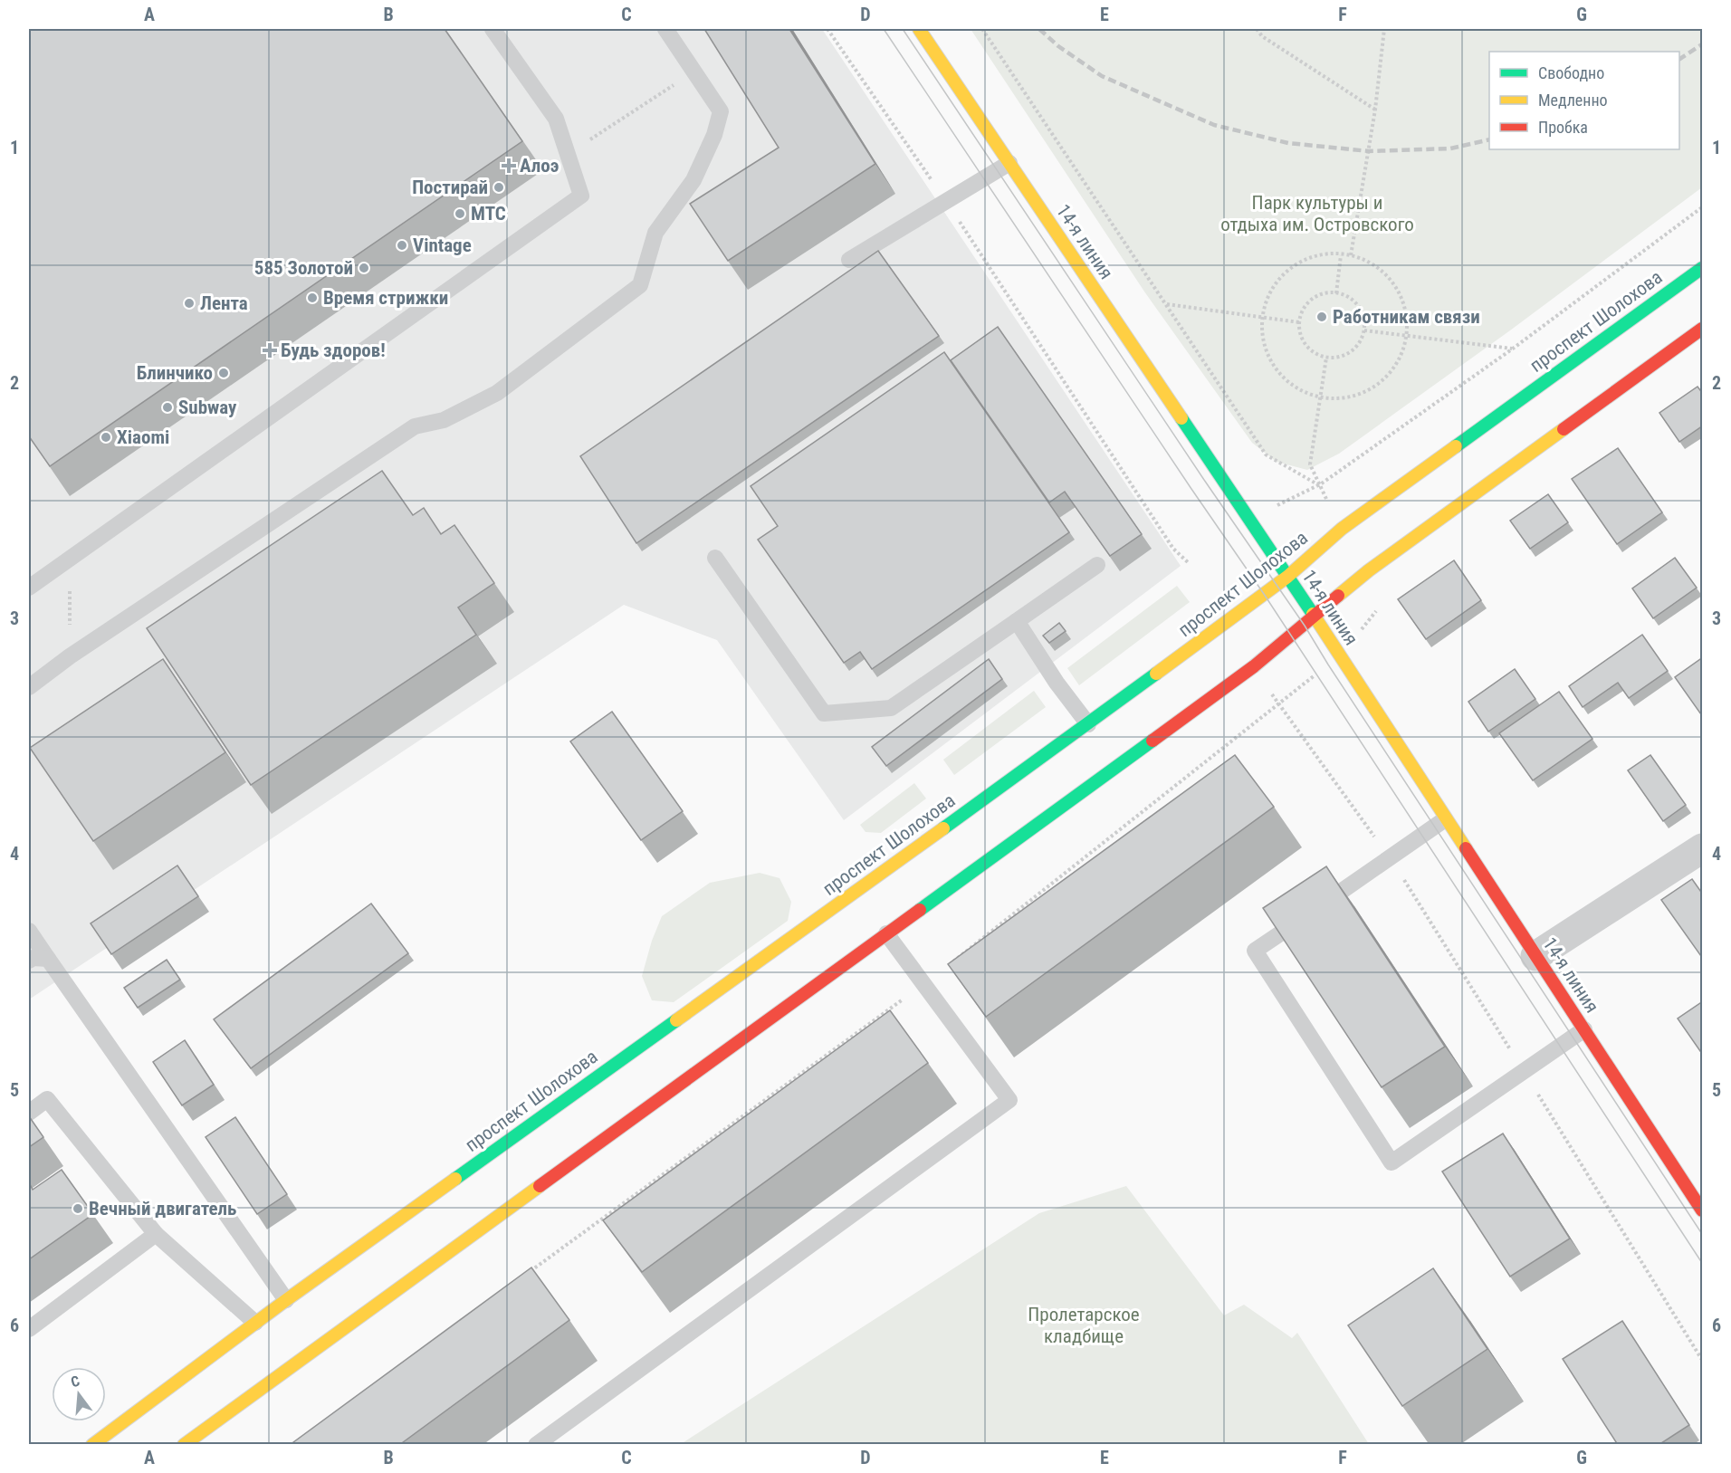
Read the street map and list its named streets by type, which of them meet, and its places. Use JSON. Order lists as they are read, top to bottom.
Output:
{
  "streets": {
    "main road": ["14-я линия", "проспект Шолохова"]
  },
  "crossings": [
    ["14-я линия", "проспект Шолохова"]
  ],
  "parks": ["Парк культуры и отдыха им. Островского", "Пролетарское кладбище"],
  "places": {
    "health": ["Алоэ", "Будь здоров!"],
    "other": [
      "Постирай",
      "МТС",
      "Vintage",
      "585 Золотой",
      "Время стрижки",
      "Лента",
      "Работникам связи",
      "Блинчико",
      "Subway",
      "Xiaomi",
      "Вечный двигатель"
    ]
  },
  "legend": ["Свободно", "Медленно", "Пробка"],
  "north": "top",
  "grid": {
    "columns": [
      "A",
      "B",
      "C",
      "D",
      "E",
      "F",
      "G"
    ],
    "rows": [
      "1",
      "2",
      "3",
      "4",
      "5",
      "6"
    ]
  }
}
